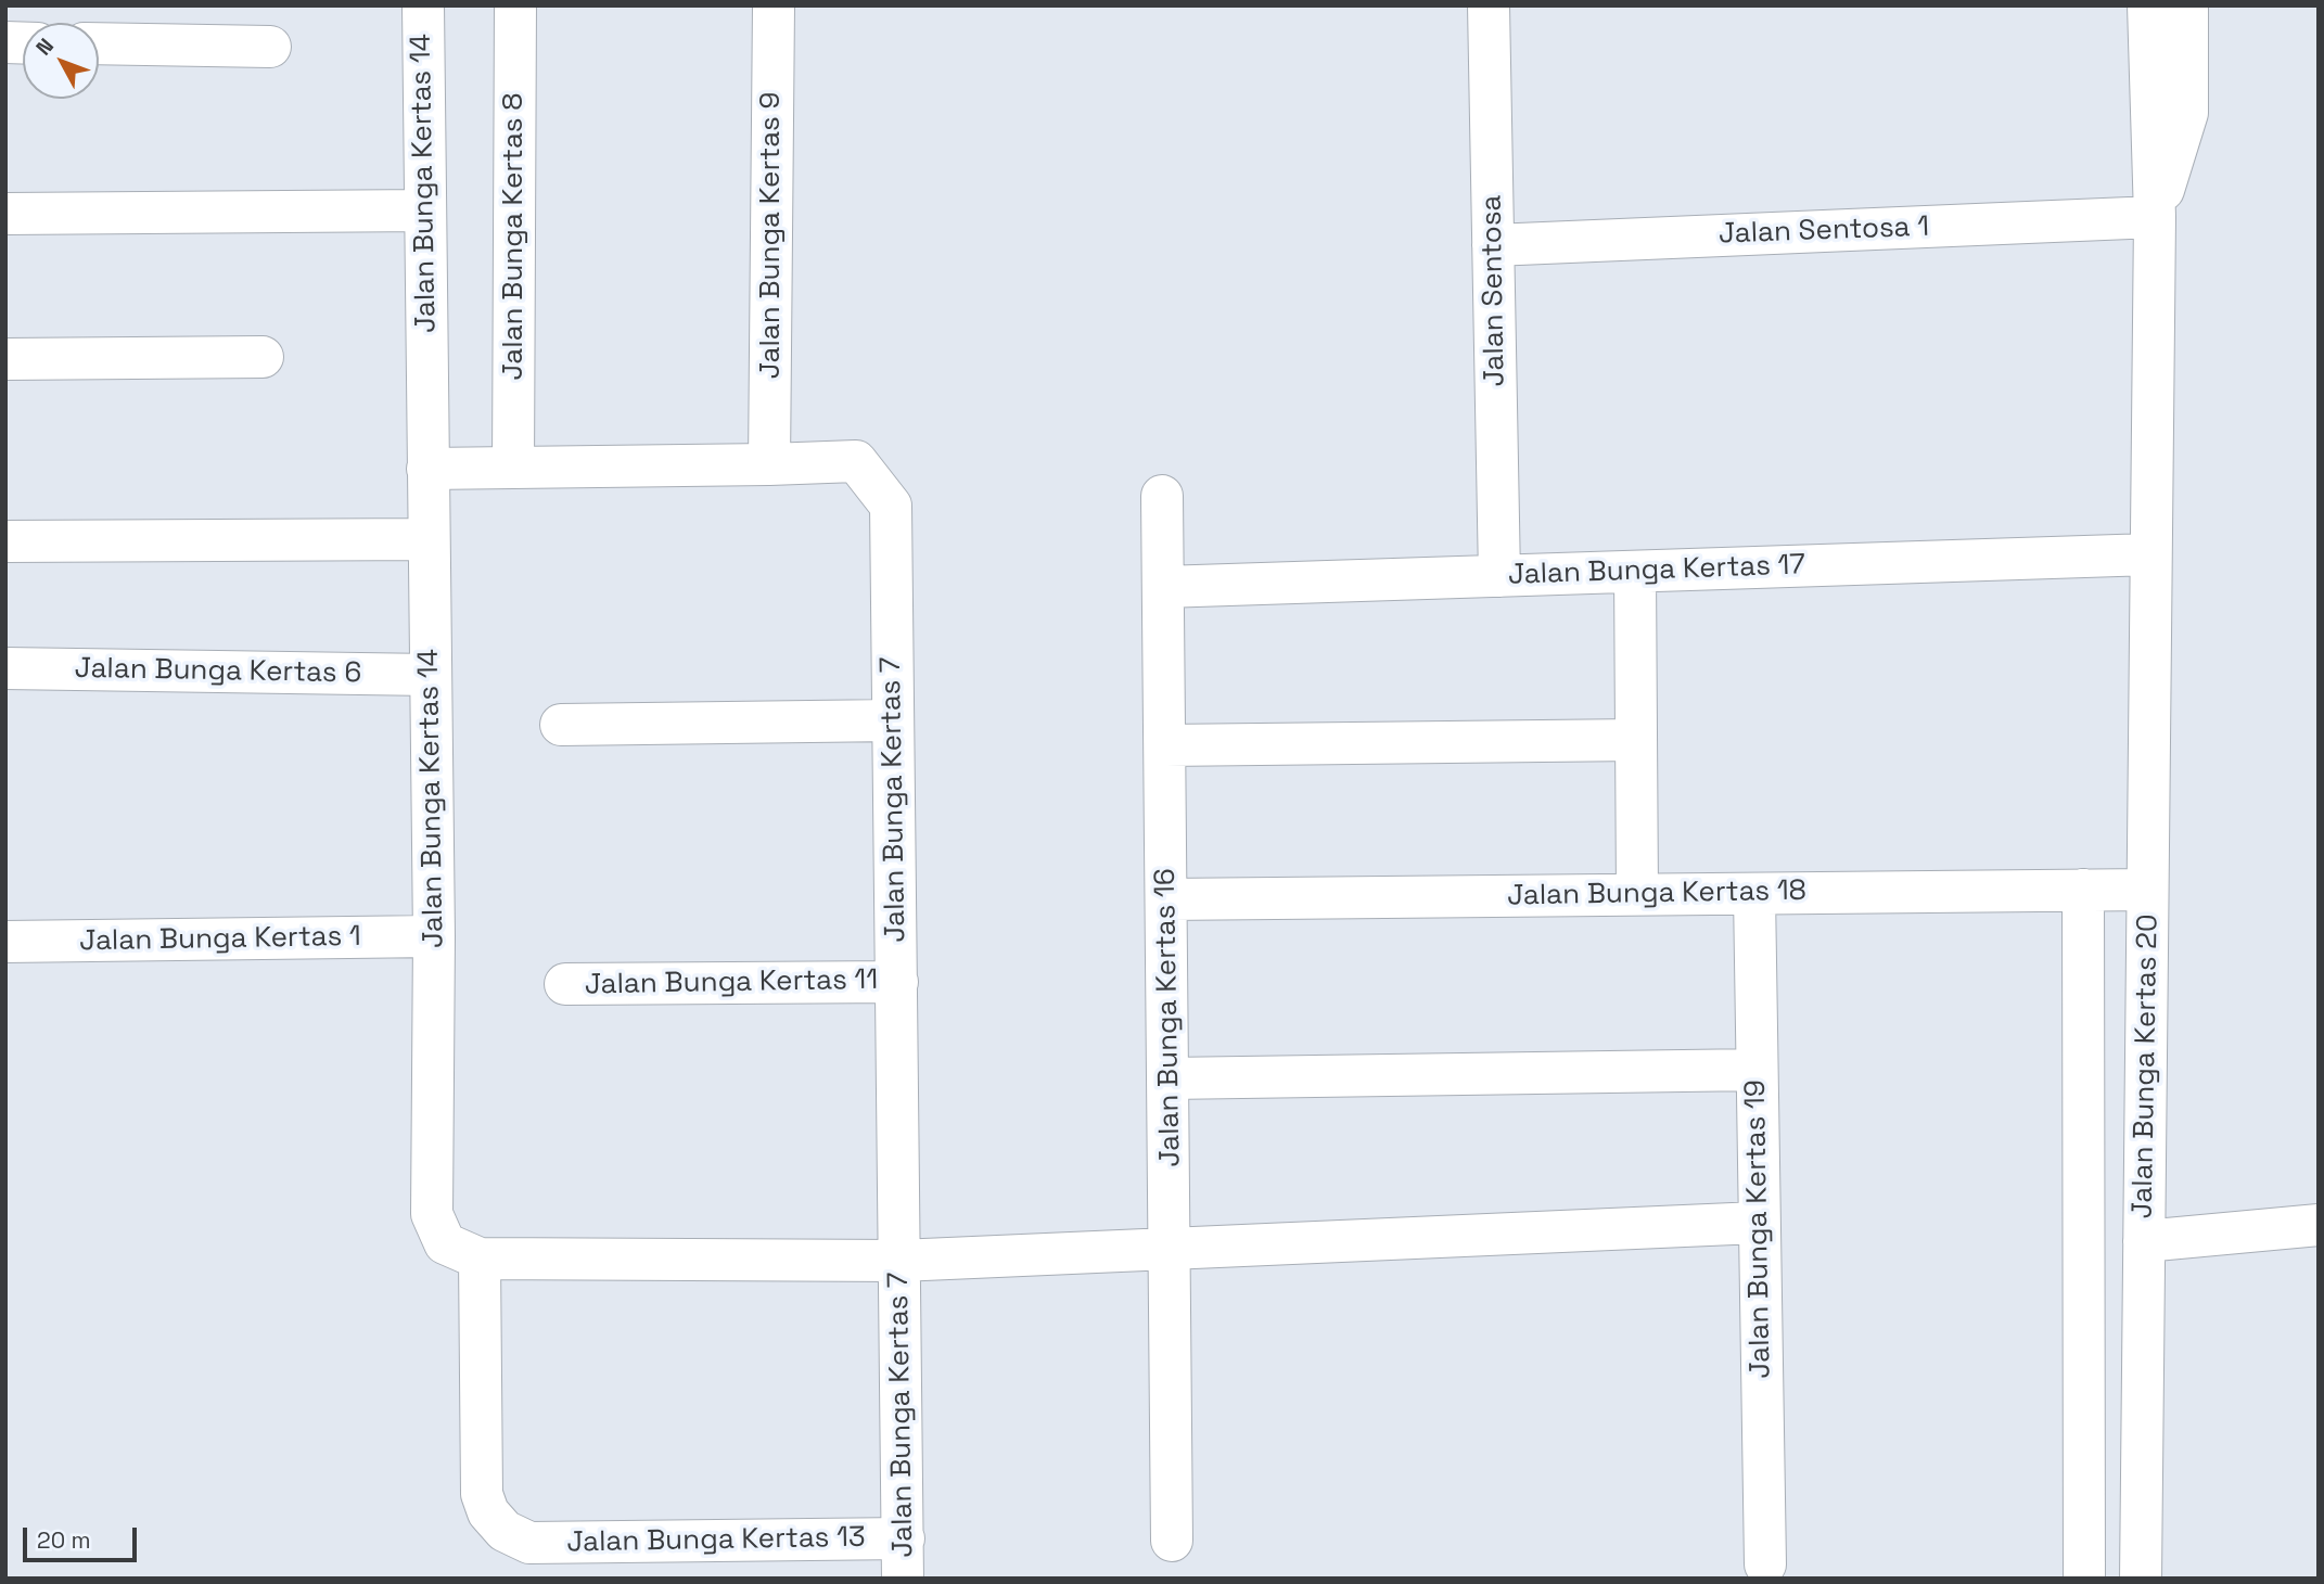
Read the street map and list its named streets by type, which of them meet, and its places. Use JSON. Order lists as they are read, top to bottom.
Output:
{
  "streets": {
    "street": [
      "Jalan Bunga Kertas 14",
      "Jalan Sentosa 1",
      "Jalan Bunga Kertas 9",
      "Jalan Bunga Kertas 8",
      "Jalan Sentosa",
      "Jalan Bunga Kertas 17",
      "Jalan Bunga Kertas 6",
      "Jalan Bunga Kertas 7",
      "Jalan Bunga Kertas 18",
      "Jalan Bunga Kertas 1",
      "Jalan Bunga Kertas 11",
      "Jalan Bunga Kertas 16",
      "Jalan Bunga Kertas 20",
      "Jalan Bunga Kertas 19",
      "Jalan Bunga Kertas 13"
    ]
  },
  "crossings": [
    ["Jalan Bunga Kertas 14", "Jalan Bunga Kertas 6"],
    ["Jalan Bunga Kertas 14", "Jalan Bunga Kertas 7"],
    ["Jalan Bunga Kertas 14", "Jalan Bunga Kertas 1"],
    ["Jalan Bunga Kertas 14", "Jalan Bunga Kertas 13"],
    ["Jalan Sentosa 1", "Jalan Sentosa"],
    ["Jalan Sentosa 1", "Jalan Bunga Kertas 20"],
    ["Jalan Bunga Kertas 9", "Jalan Bunga Kertas 7"],
    ["Jalan Bunga Kertas 8", "Jalan Bunga Kertas 7"],
    ["Jalan Sentosa", "Jalan Bunga Kertas 17"],
    ["Jalan Bunga Kertas 17", "Jalan Bunga Kertas 16"],
    ["Jalan Bunga Kertas 17", "Jalan Bunga Kertas 20"],
    ["Jalan Bunga Kertas 7", "Jalan Bunga Kertas 11"],
    ["Jalan Bunga Kertas 7", "Jalan Bunga Kertas 13"],
    ["Jalan Bunga Kertas 18", "Jalan Bunga Kertas 16"],
    ["Jalan Bunga Kertas 18", "Jalan Bunga Kertas 20"],
    ["Jalan Bunga Kertas 18", "Jalan Bunga Kertas 19"]
  ],
  "scale_bar": "20 m",
  "north": "top left"
}
